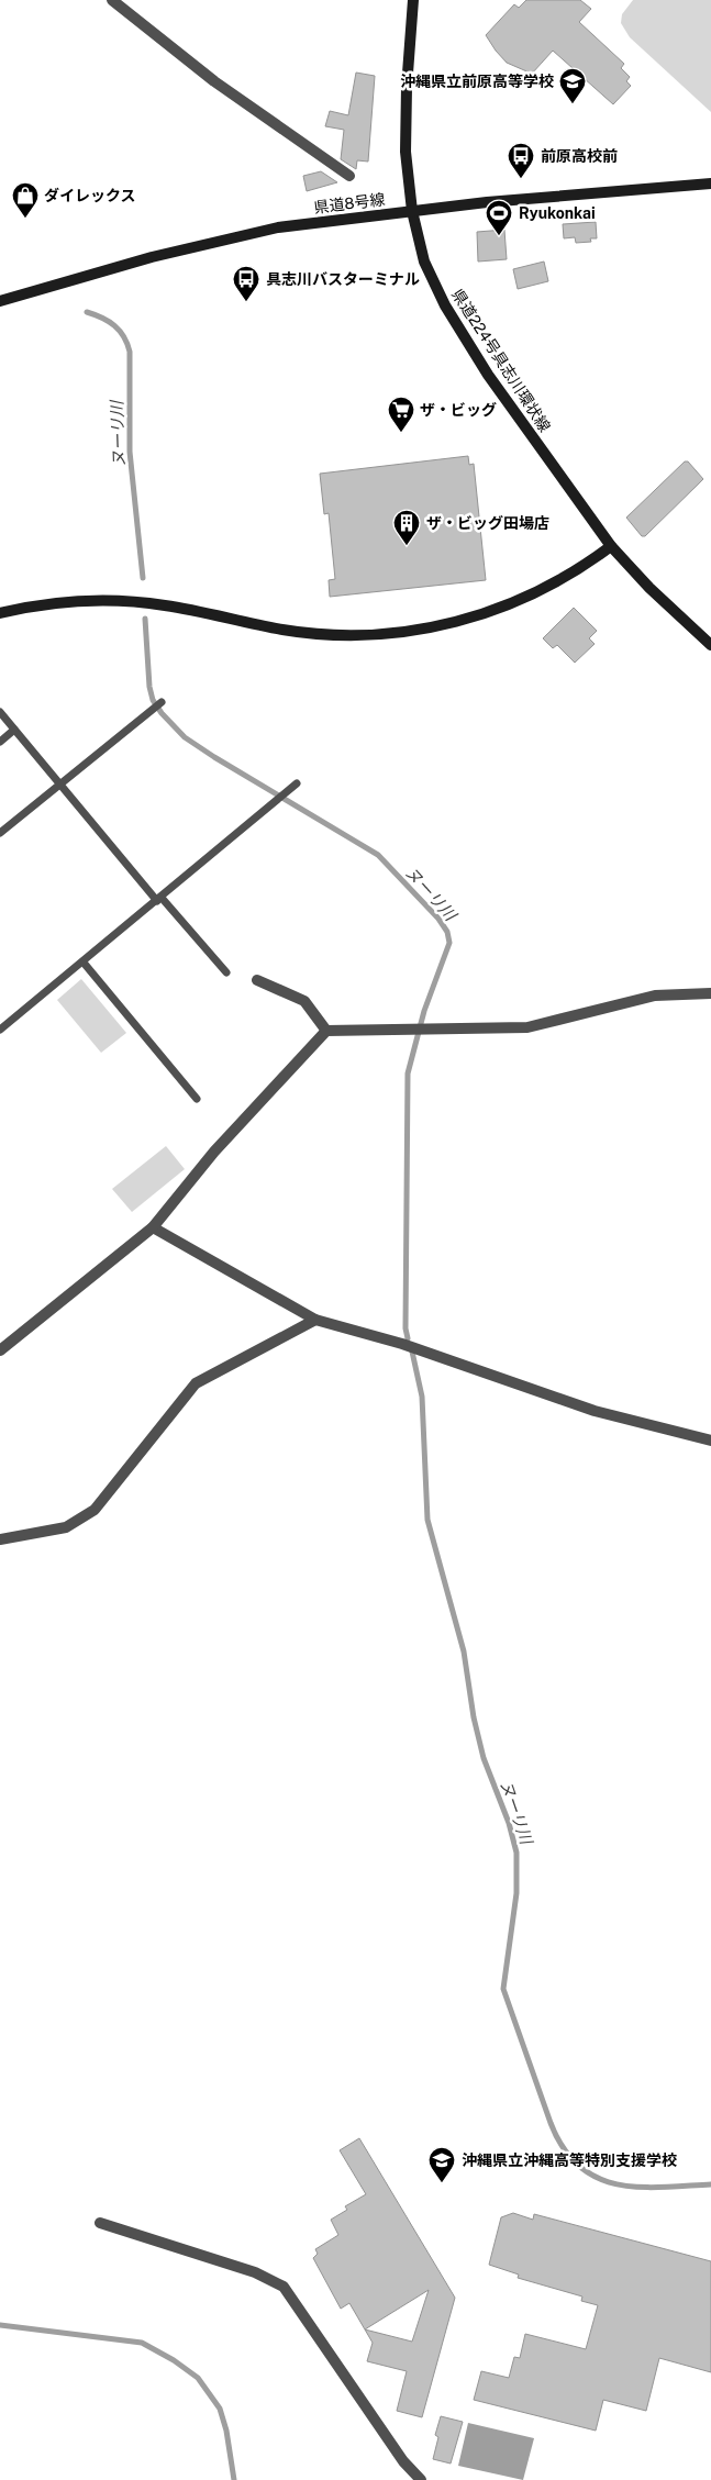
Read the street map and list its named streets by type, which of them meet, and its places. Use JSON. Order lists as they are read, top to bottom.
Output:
{
  "streets": {
    "main road": ["県道8号線", "県道224号具志川環状線"]
  },
  "crossings": [
    ["県道8号線", "県道224号具志川環状線"]
  ],
  "water": ["ヌーリ川"],
  "places": {
    "school or university": ["沖縄県立前原高等学校", "沖縄県立沖縄高等特別支援学校"],
    "bus stop": ["前原高校前", "具志川バスターミナル"],
    "shop": ["ダイレックス"],
    "sports": ["Ryukonkai"],
    "supermarket": ["ザ・ビッグ"],
    "building": ["ザ・ビッグ田場店"]
  }
}
